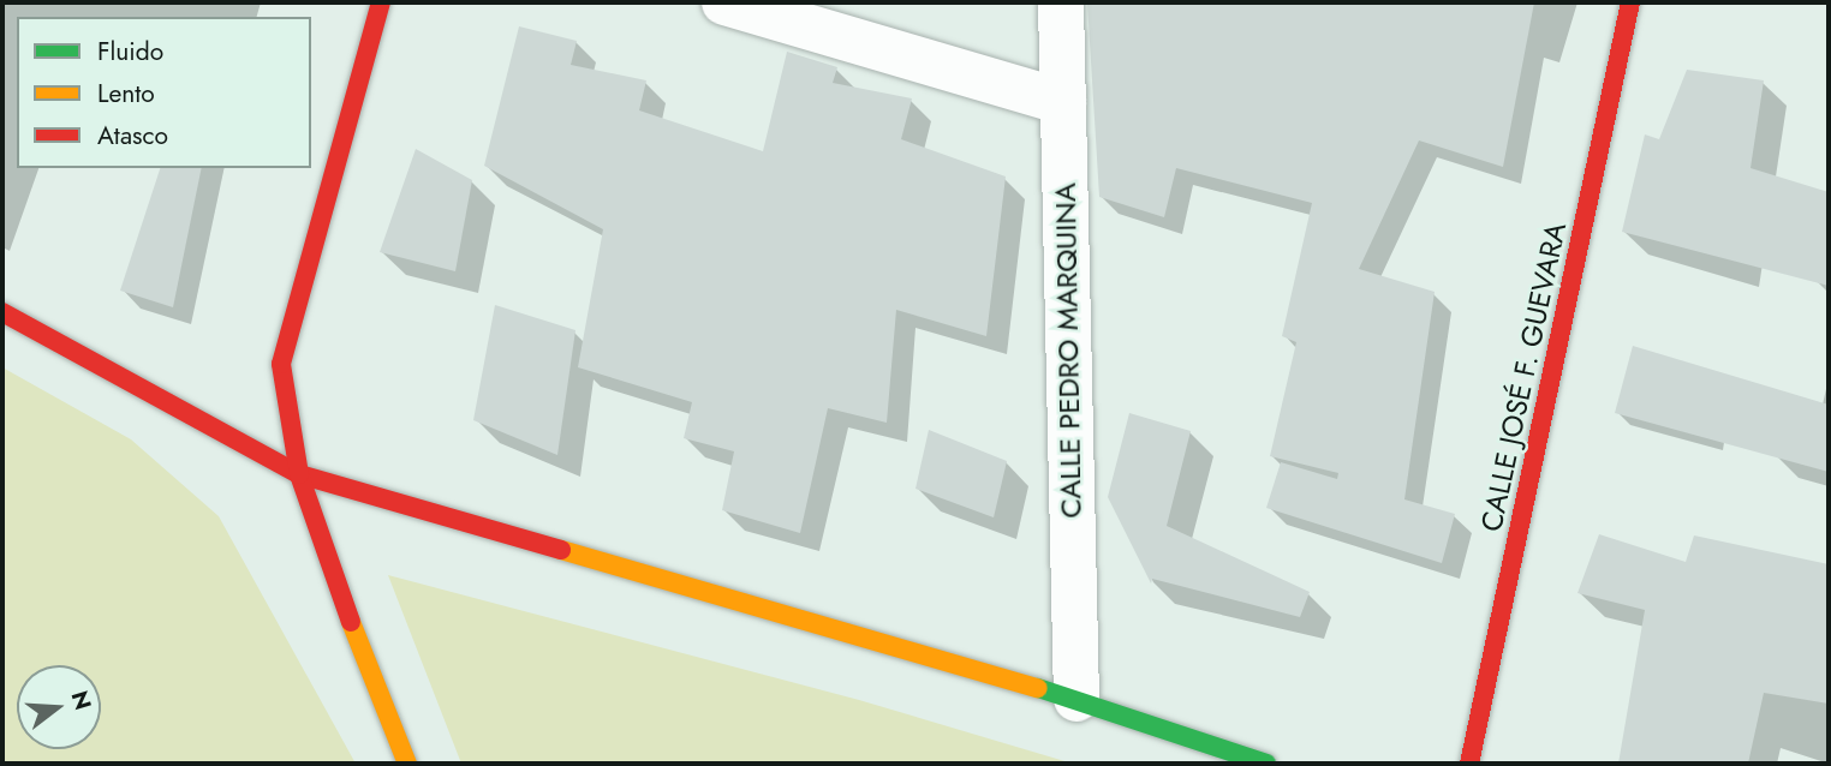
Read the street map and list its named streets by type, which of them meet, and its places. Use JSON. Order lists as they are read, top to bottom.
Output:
{
  "streets": {
    "street": ["CALLE PEDRO MARQUINA", "CALLE JOSÉ F. GUEVARA"]
  },
  "legend": ["Fluido", "Lento", "Atasco"],
  "north": "right"
}
